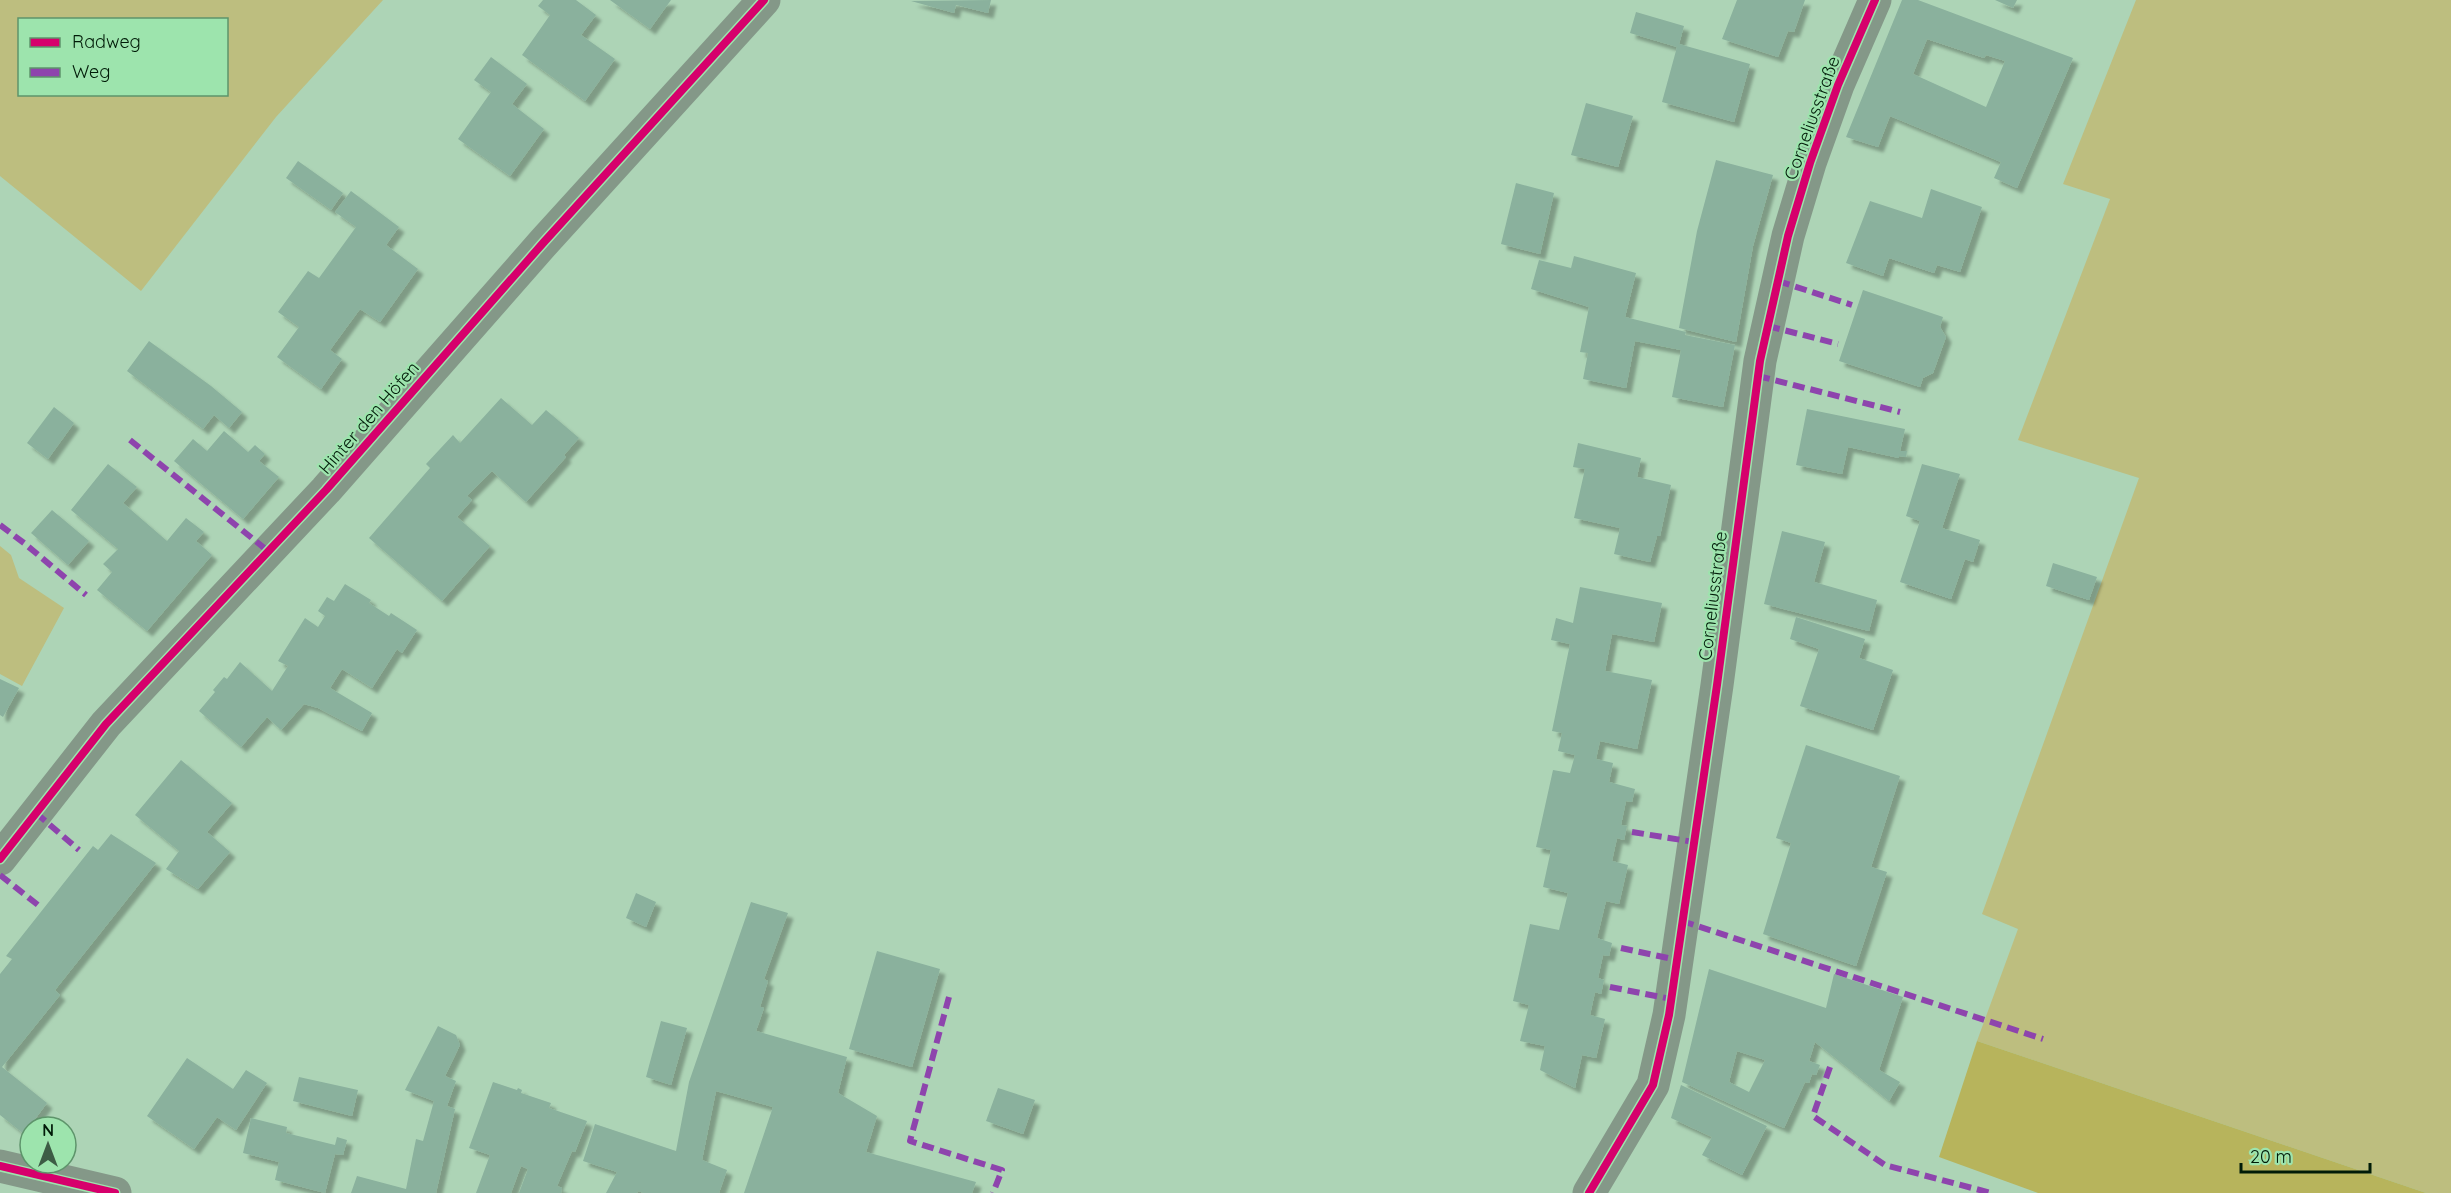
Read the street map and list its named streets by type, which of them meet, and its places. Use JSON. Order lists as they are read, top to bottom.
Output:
{
  "streets": {
    "street": ["Corneliusstraße", "Hinter den Höfen"]
  },
  "legend": ["Radweg", "Weg"],
  "scale_bar": "20 m",
  "north": "top"
}
